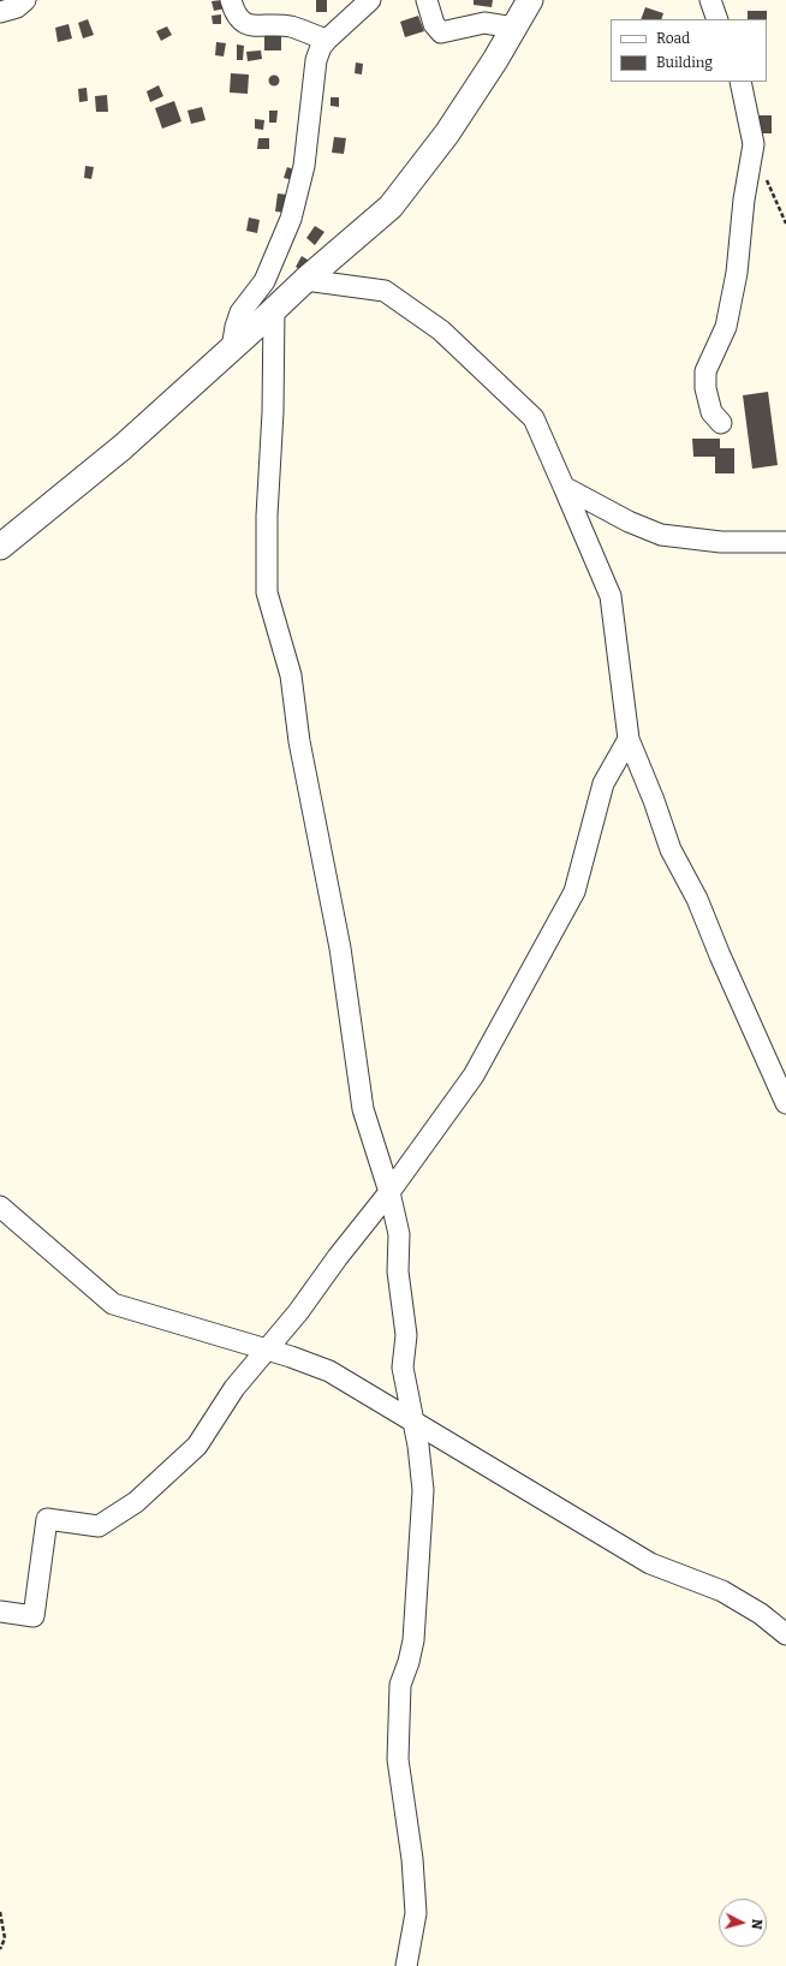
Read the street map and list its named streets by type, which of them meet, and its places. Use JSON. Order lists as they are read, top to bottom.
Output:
{
  "legend": ["Road", "Building"],
  "north": "right"
}
